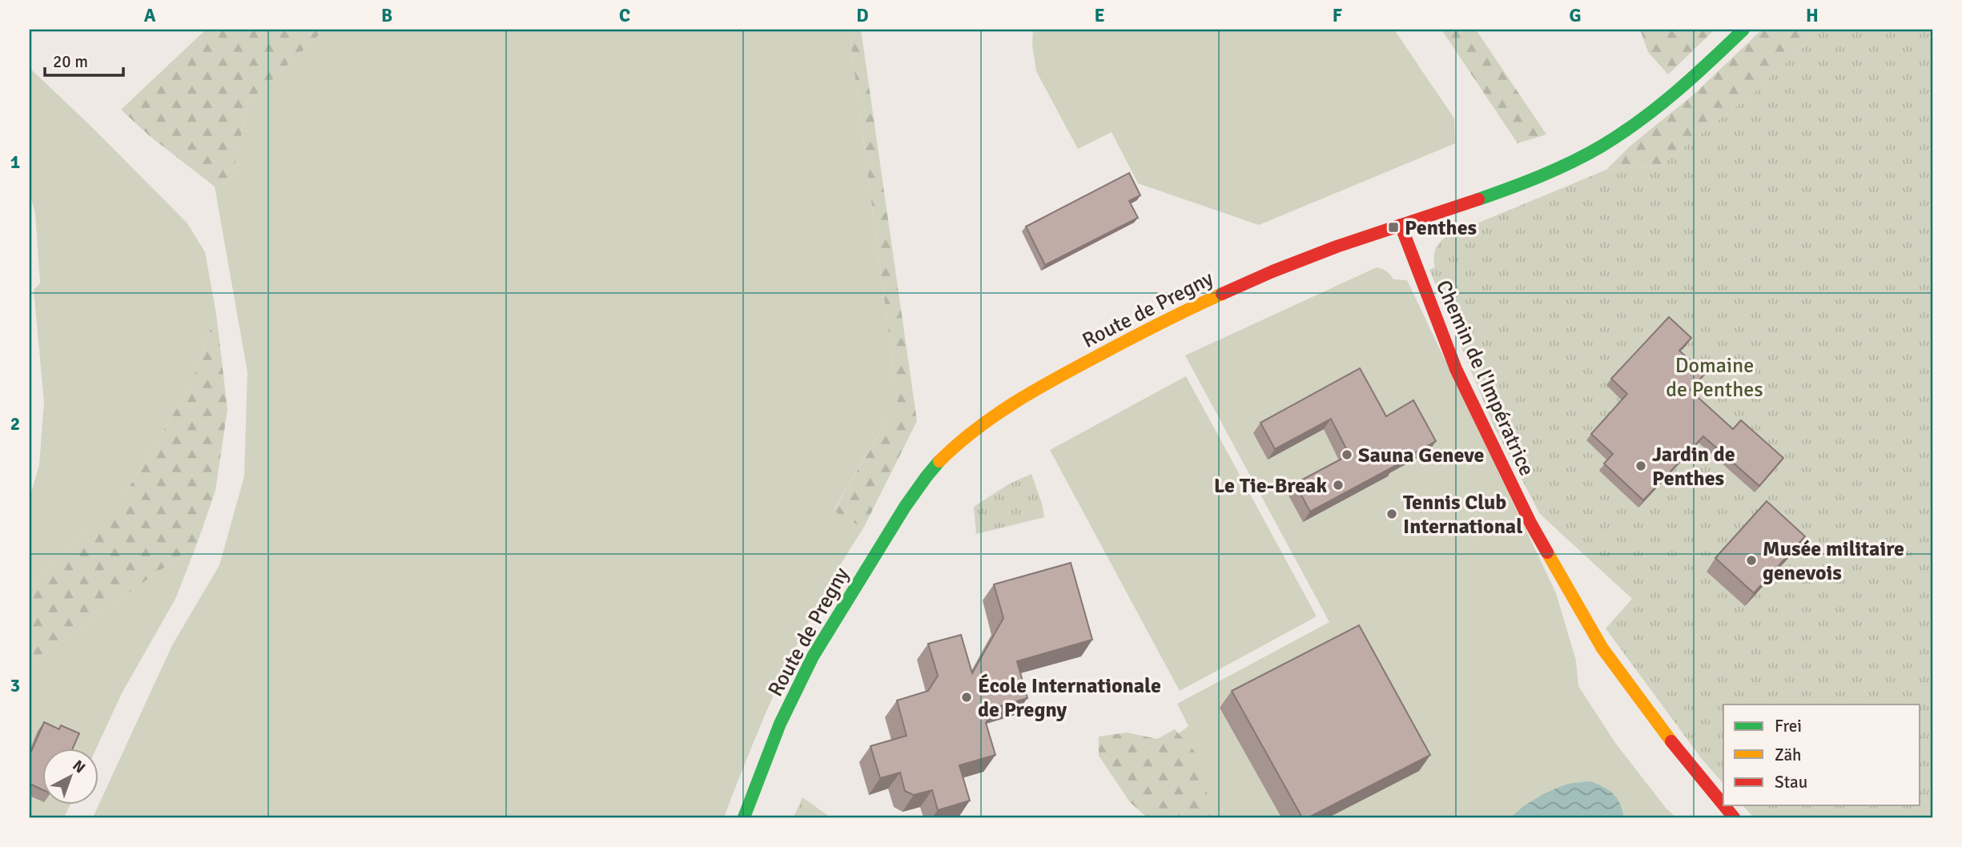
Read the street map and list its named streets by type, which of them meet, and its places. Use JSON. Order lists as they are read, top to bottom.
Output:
{
  "streets": {
    "street": ["Route de Pregny", "Chemin de l'Impératrice"]
  },
  "crossings": [
    ["Route de Pregny", "Chemin de l'Impératrice"]
  ],
  "parks": ["Domaine de Penthes"],
  "places": {
    "transit": ["Penthes"],
    "other": [
      "Sauna Geneve",
      "Jardin de Penthes",
      "Le Tie-Break",
      "Tennis Club International",
      "Musée militaire genevois",
      "École Internationale de Pregny"
    ]
  },
  "legend": ["Frei", "Zäh", "Stau"],
  "scale_bar": "20 m",
  "north": "top right",
  "grid": {
    "columns": [
      "A",
      "B",
      "C",
      "D",
      "E",
      "F",
      "G",
      "H"
    ],
    "rows": ["1", "2", "3"]
  }
}
